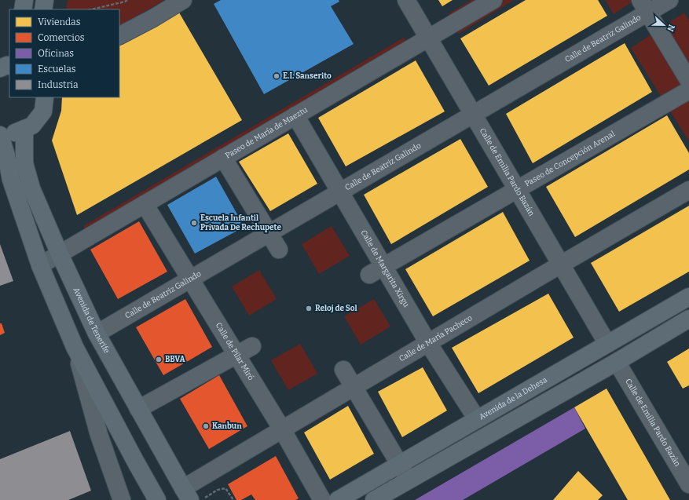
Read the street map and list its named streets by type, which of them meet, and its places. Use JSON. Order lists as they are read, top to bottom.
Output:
{
  "streets": {
    "main road": ["Avenida de Tenerife", "Avenida de la Dehesa"],
    "street": [
      "Calle de Beatriz Galindo",
      "Paseo de María de Maeztu",
      "Paseo de Concepción Arenal",
      "Calle de Emilia Pardo Bazán",
      "Calle de Margarita Xirgu",
      "Calle de María Pacheco",
      "Calle de Pilar Miró"
    ]
  },
  "crossings": [
    ["Calle de Beatriz Galindo", "Calle de Emilia Pardo Bazán"],
    ["Calle de Beatriz Galindo", "Calle de Margarita Xirgu"],
    ["Calle de Beatriz Galindo", "Avenida de Tenerife"],
    ["Calle de Beatriz Galindo", "Calle de Pilar Miró"],
    ["Paseo de María de Maeztu", "Calle de Emilia Pardo Bazán"],
    ["Paseo de María de Maeztu", "Calle de Margarita Xirgu"],
    ["Paseo de María de Maeztu", "Avenida de Tenerife"],
    ["Paseo de María de Maeztu", "Calle de Pilar Miró"],
    ["Paseo de Concepción Arenal", "Calle de Emilia Pardo Bazán"],
    ["Paseo de Concepción Arenal", "Calle de Margarita Xirgu"],
    ["Calle de Emilia Pardo Bazán", "Calle de María Pacheco"],
    ["Calle de Emilia Pardo Bazán", "Avenida de la Dehesa"],
    ["Calle de Margarita Xirgu", "Calle de María Pacheco"],
    ["Calle de Margarita Xirgu", "Avenida de la Dehesa"],
    ["Avenida de Tenerife", "Calle de María Pacheco"],
    ["Calle de María Pacheco", "Calle de Pilar Miró"]
  ],
  "places": [
    "E.I. Sanserito",
    "Escuela Infantil Privada De Rechupete",
    "Reloj de Sol",
    "BBVA",
    "Kanbun"
  ],
  "legend": [
    "Viviendas",
    "Comercios",
    "Oficinas",
    "Escuelas",
    "Industria"
  ],
  "north": "right"
}
